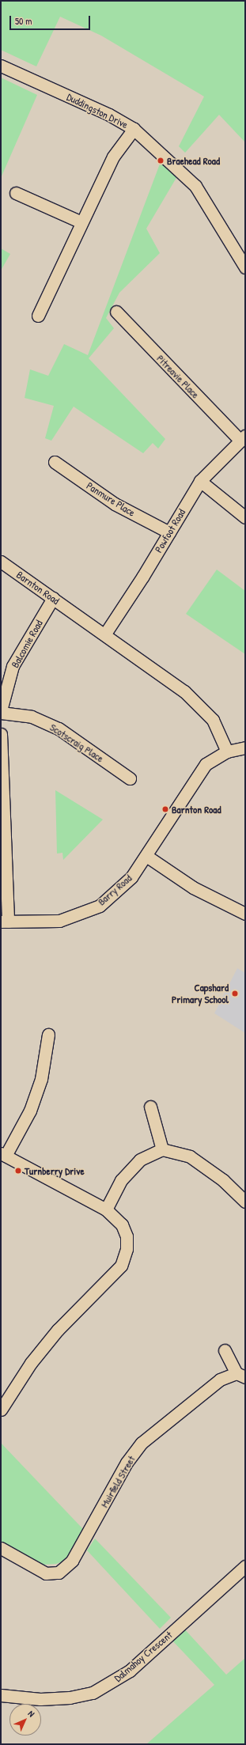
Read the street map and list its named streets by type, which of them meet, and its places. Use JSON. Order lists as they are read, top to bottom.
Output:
{
  "streets": {
    "street": [
      "Duddingston Drive",
      "Pitreavie Place",
      "Panmure Place",
      "Powfoot Road",
      "Barnton Road",
      "Balcomie Road",
      "Scotscraig Place",
      "Barry Road",
      "Muirfield Street",
      "Dalmahoy Crescent"
    ]
  },
  "crossings": [
    ["Pitreavie Place", "Powfoot Road"],
    ["Panmure Place", "Powfoot Road"],
    ["Powfoot Road", "Barnton Road"],
    ["Barnton Road", "Balcomie Road"],
    ["Barnton Road", "Barry Road"],
    ["Balcomie Road", "Scotscraig Place"]
  ],
  "places": [
    "Braehead Road",
    "Barnton Road",
    "Capshard Primary School",
    "Turnberry Drive"
  ],
  "scale_bar": "50 m",
  "north": "top right"
}
